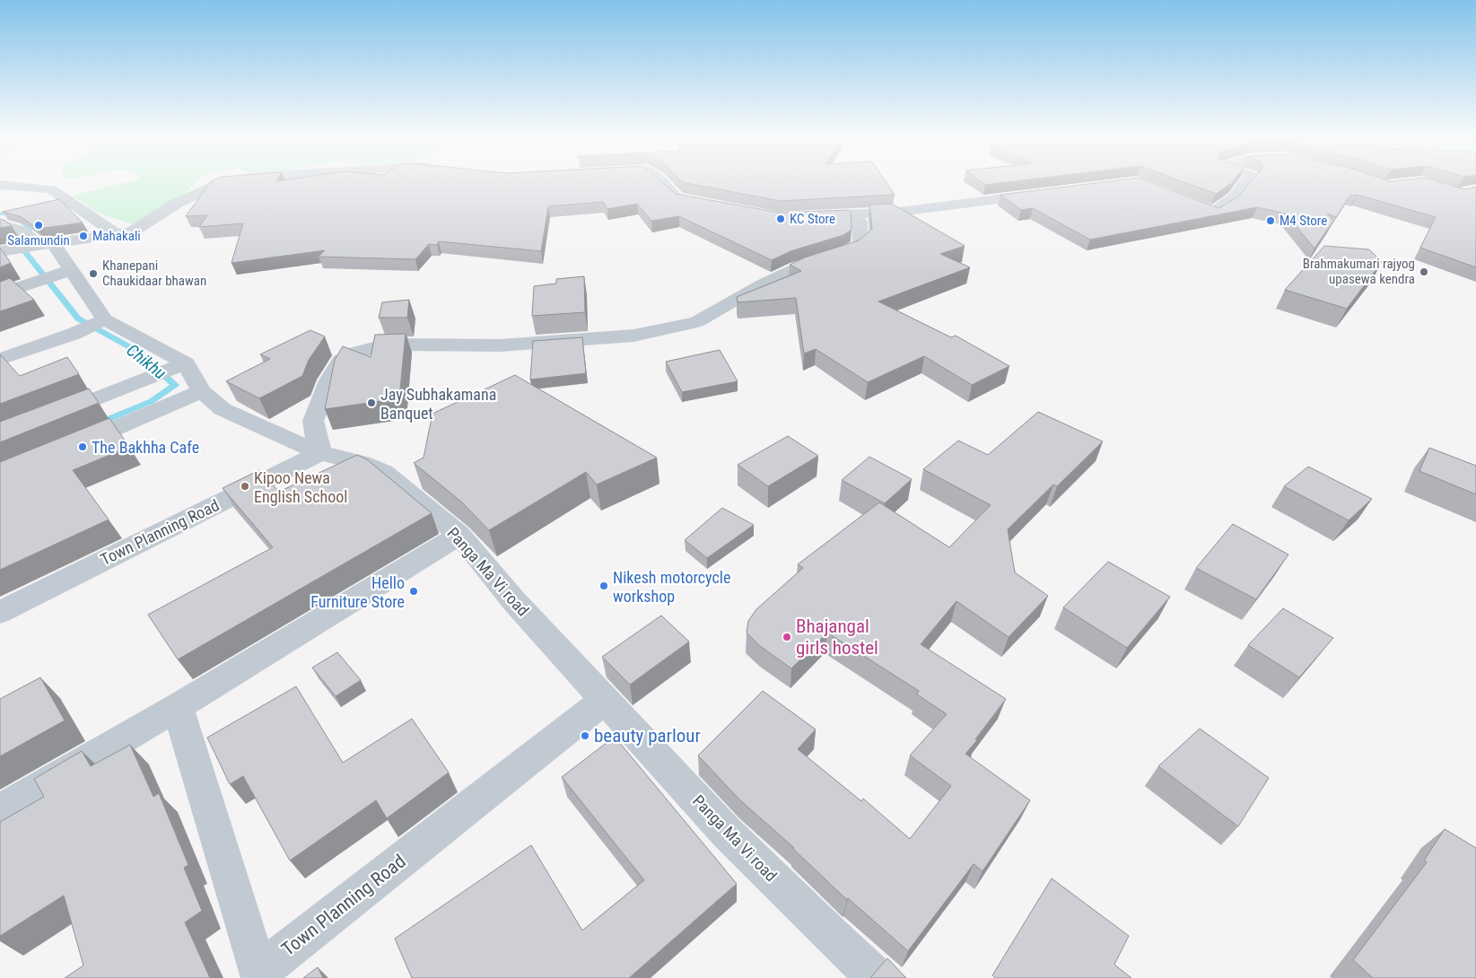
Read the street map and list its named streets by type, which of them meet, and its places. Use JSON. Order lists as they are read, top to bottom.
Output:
{
  "streets": {
    "street": ["Town Planning Road", "Panga Ma Vi road"]
  },
  "crossings": [
    ["Town Planning Road", "Panga Ma Vi road"]
  ],
  "water": ["Chikhu"],
  "places": [
    "KC Store",
    "M4 Store",
    "Salamundin",
    "Mahakali",
    "Brahmakumari rajyog upasewa kendra",
    "Khanepani Chaukidaar bhawan",
    "Jay Subhakamana Banquet",
    "The Bakhha Cafe",
    "Kipoo Newa English School",
    "Nikesh motorcycle workshop",
    "Hello Furniture Store",
    "Bhajangal girls hostel",
    "beauty parlour"
  ]
}
